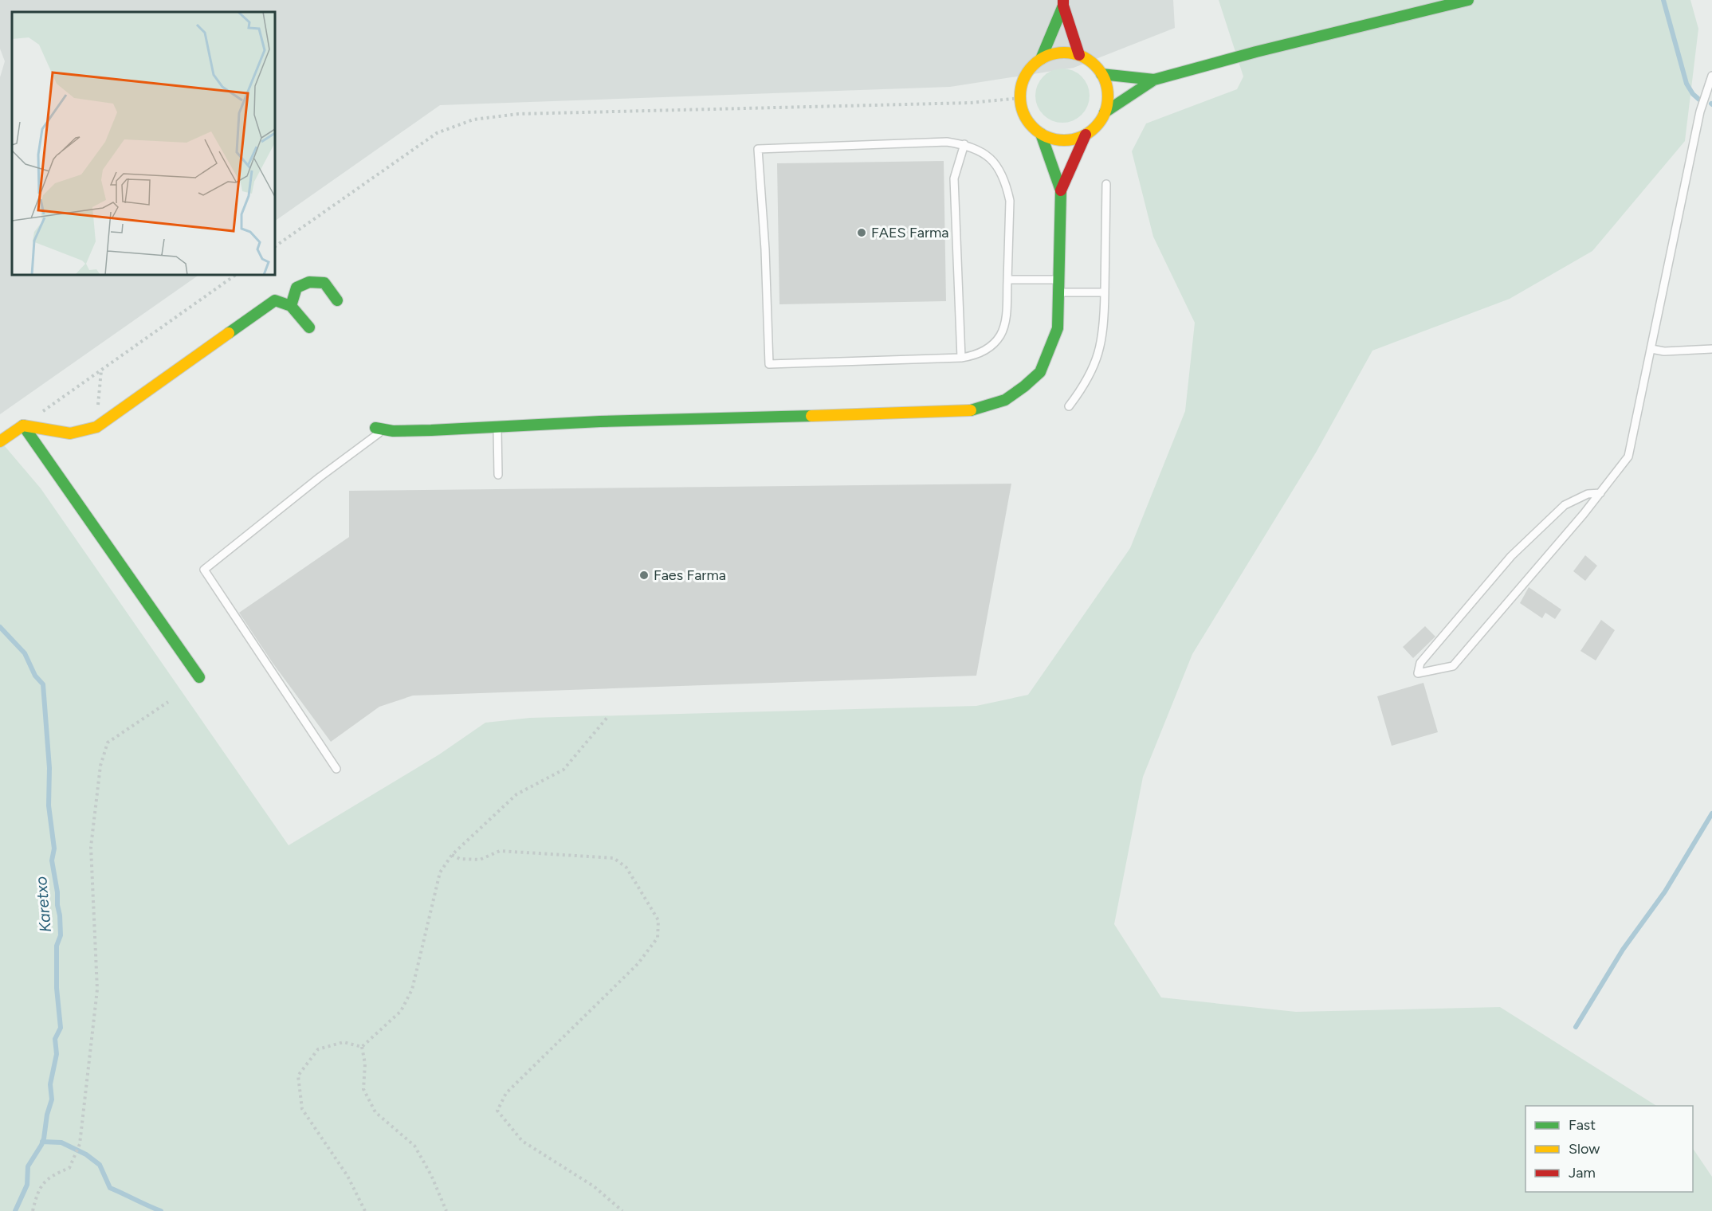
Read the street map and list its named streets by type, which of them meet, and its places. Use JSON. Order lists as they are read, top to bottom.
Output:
{
  "water": ["Karetxo"],
  "places": ["FAES Farma", "Faes Farma"],
  "legend": ["Fast", "Slow", "Jam"]
}
